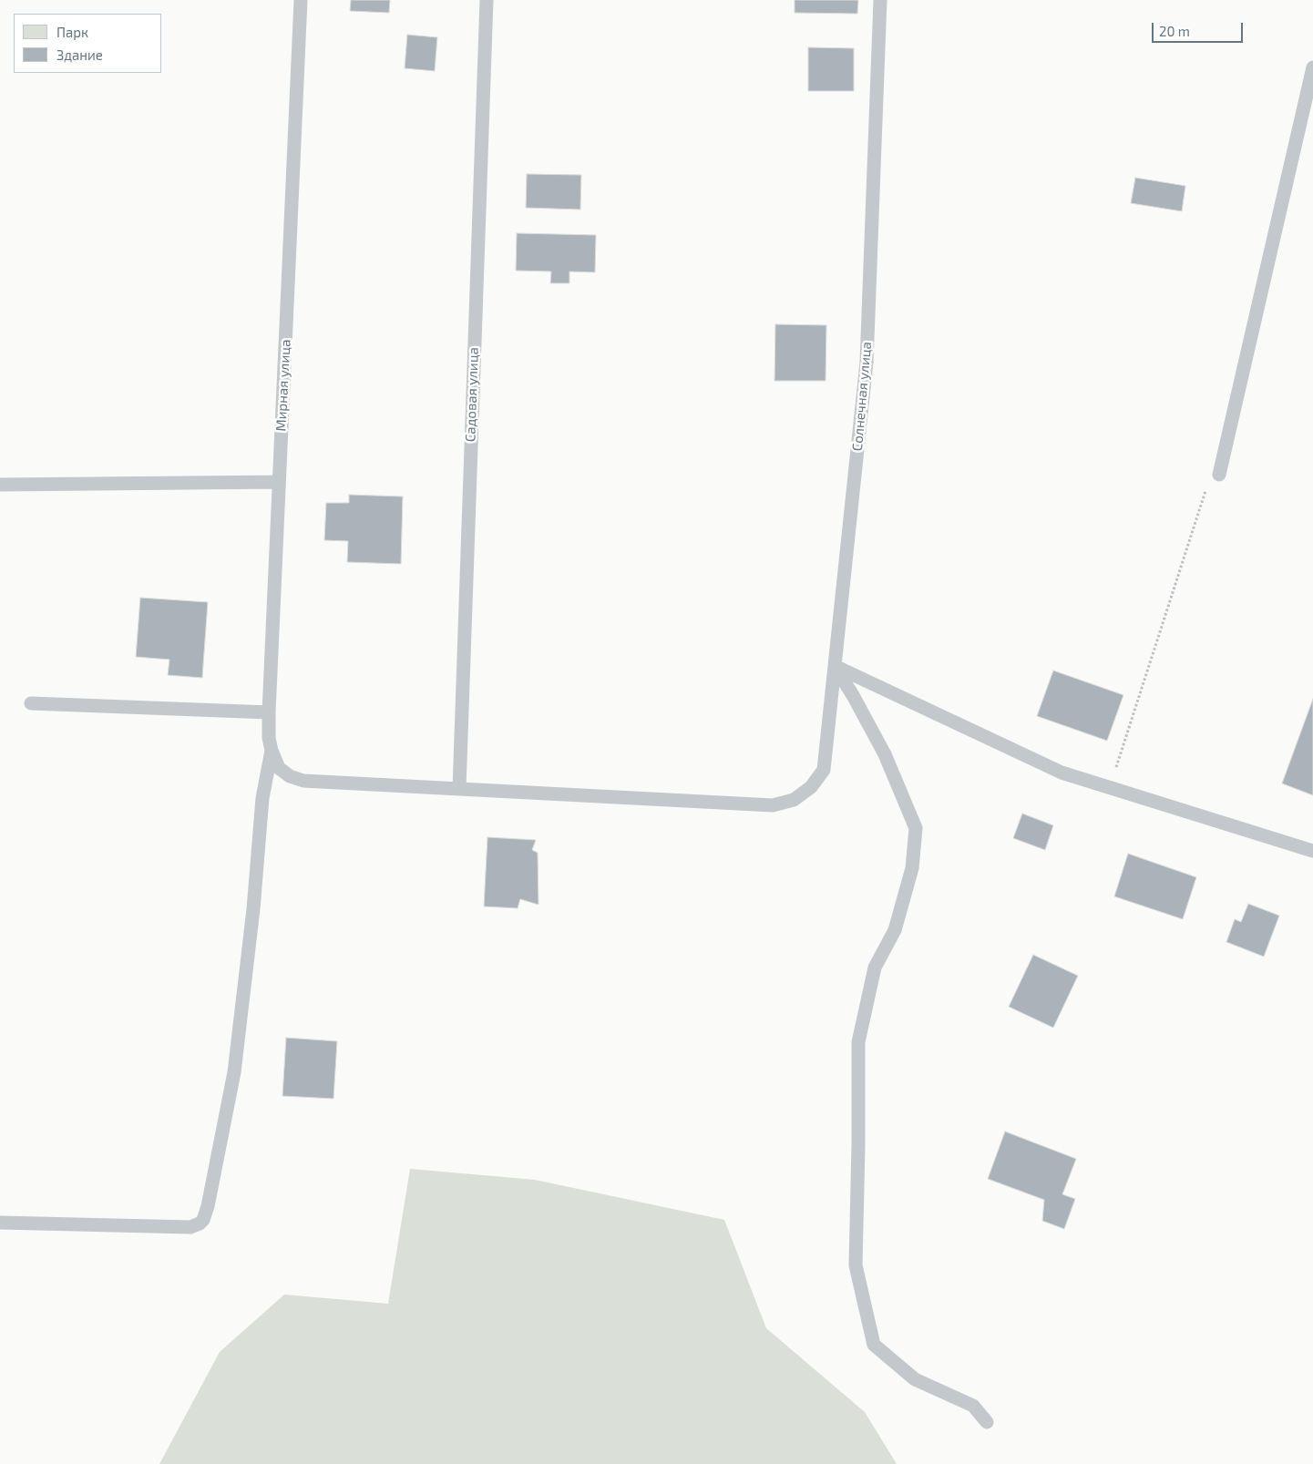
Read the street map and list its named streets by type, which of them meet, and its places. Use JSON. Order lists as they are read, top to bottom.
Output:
{
  "streets": {
    "lane": ["Мирная улица", "Садовая улица", "Солнечная улица"]
  },
  "crossings": [
    ["Мирная улица", "Садовая улица"],
    ["Мирная улица", "Солнечная улица"],
    ["Садовая улица", "Солнечная улица"]
  ],
  "legend": ["Парк", "Здание"],
  "scale_bar": "20 m"
}
